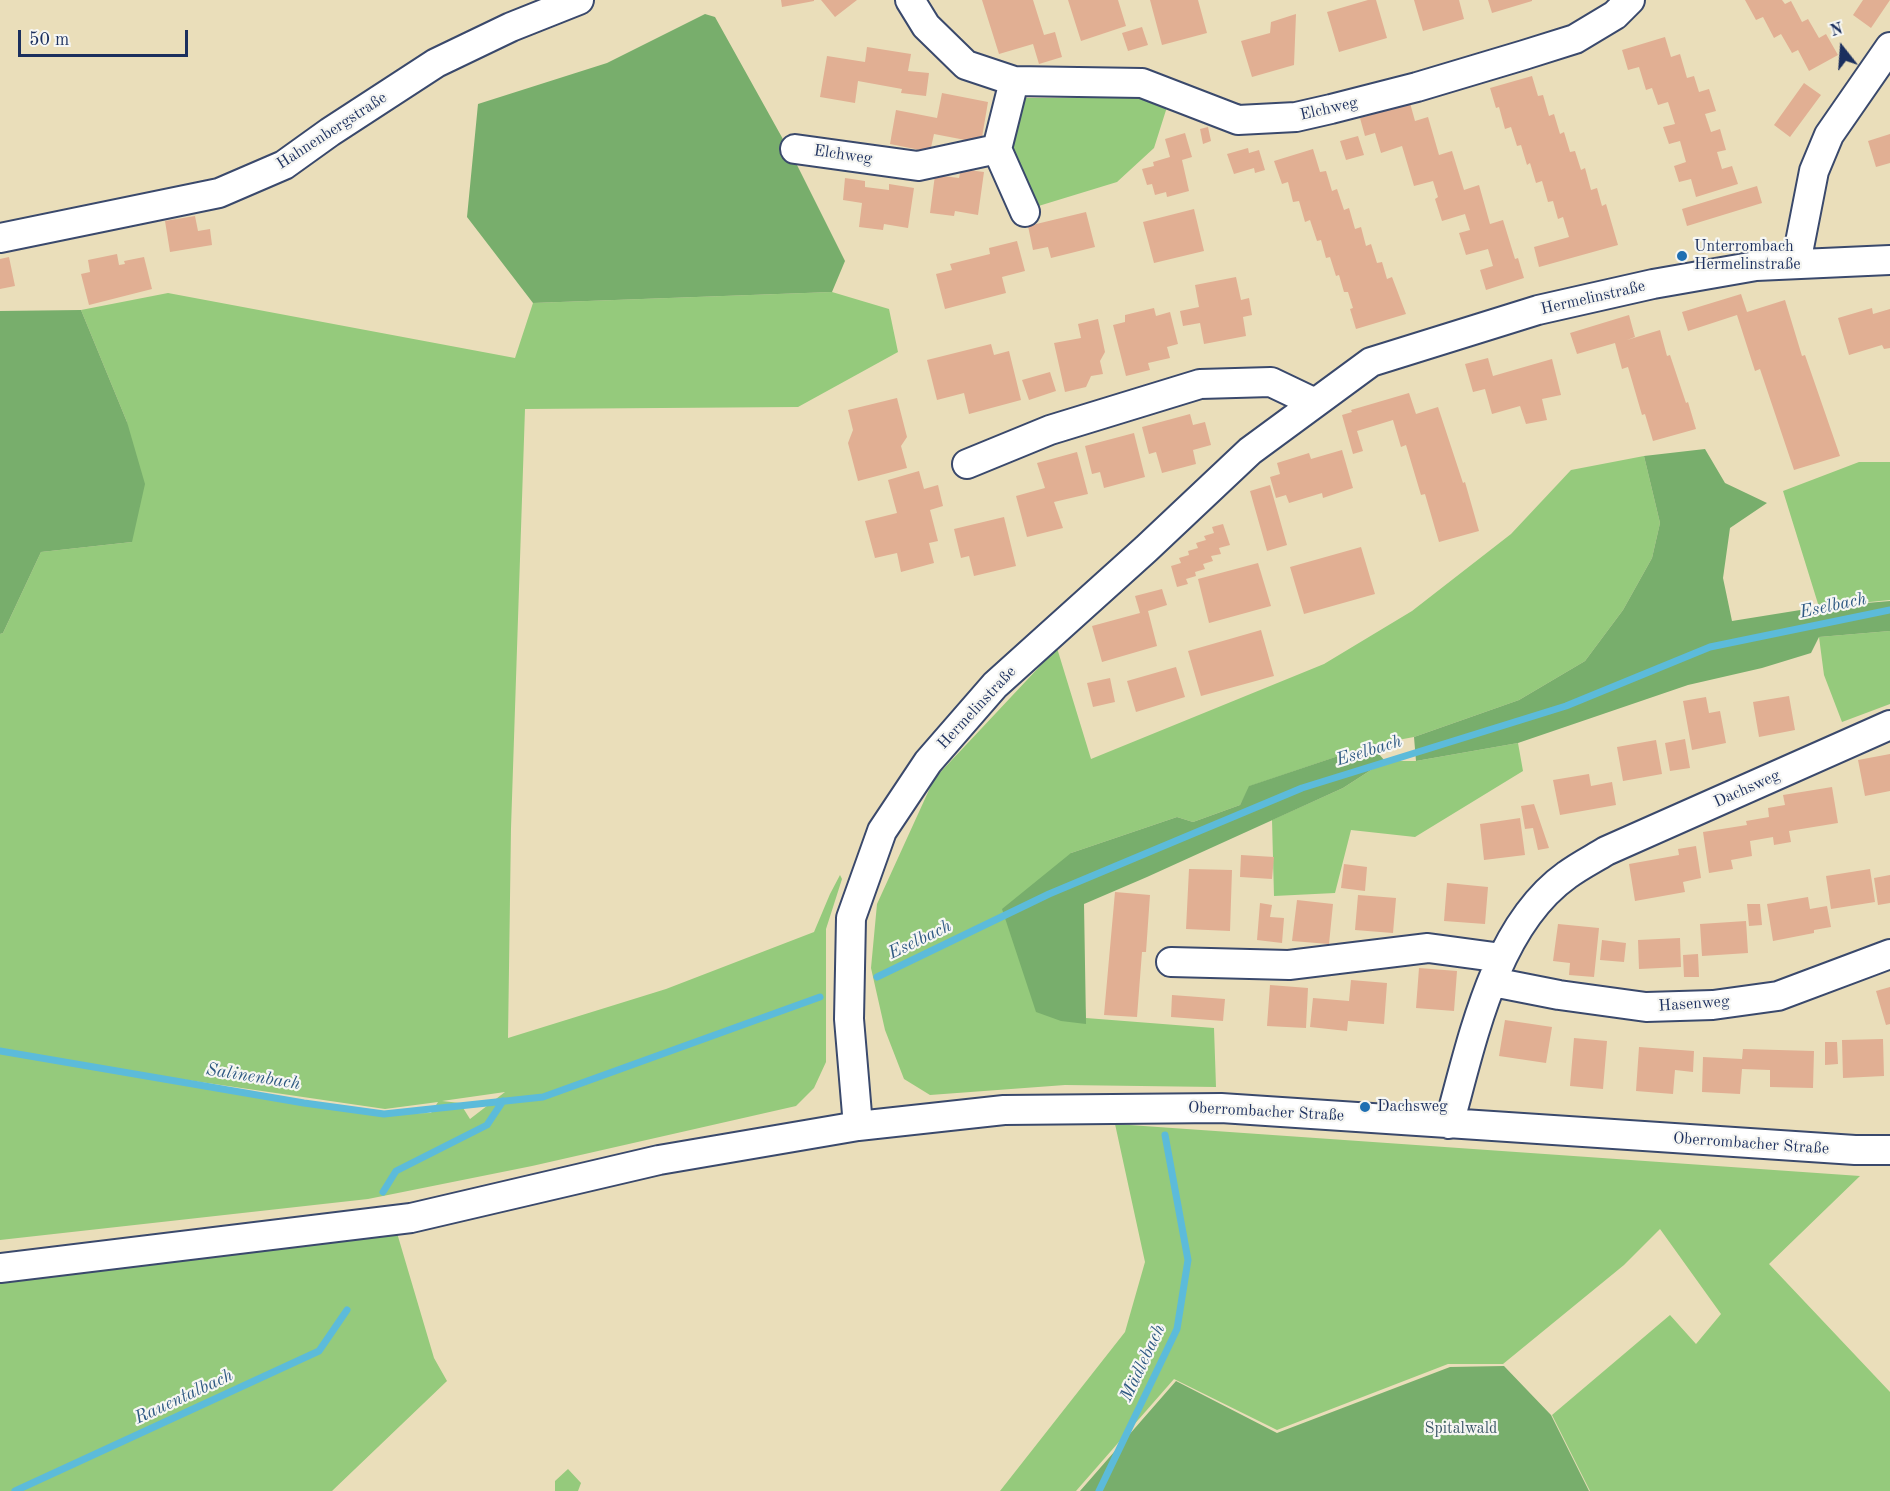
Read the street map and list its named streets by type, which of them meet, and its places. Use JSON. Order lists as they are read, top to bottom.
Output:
{
  "streets": {
    "street": [
      "Elchweg",
      "Hahnenbergstraße",
      "Hermelinstraße",
      "Dachsweg",
      "Hasenweg",
      "Oberrombacher Straße"
    ]
  },
  "crossings": [
    ["Hermelinstraße", "Oberrombacher Straße"],
    ["Dachsweg", "Hasenweg"],
    ["Dachsweg", "Oberrombacher Straße"]
  ],
  "water": [
    "Eselbach",
    "Salinenbach",
    "Mädlebach",
    "Rauentalbach"
  ],
  "parks": ["Spitalwald"],
  "places": ["Unterrombach Hermelinstraße", "Dachsweg"],
  "scale_bar": "50 m",
  "north": "top"
}
